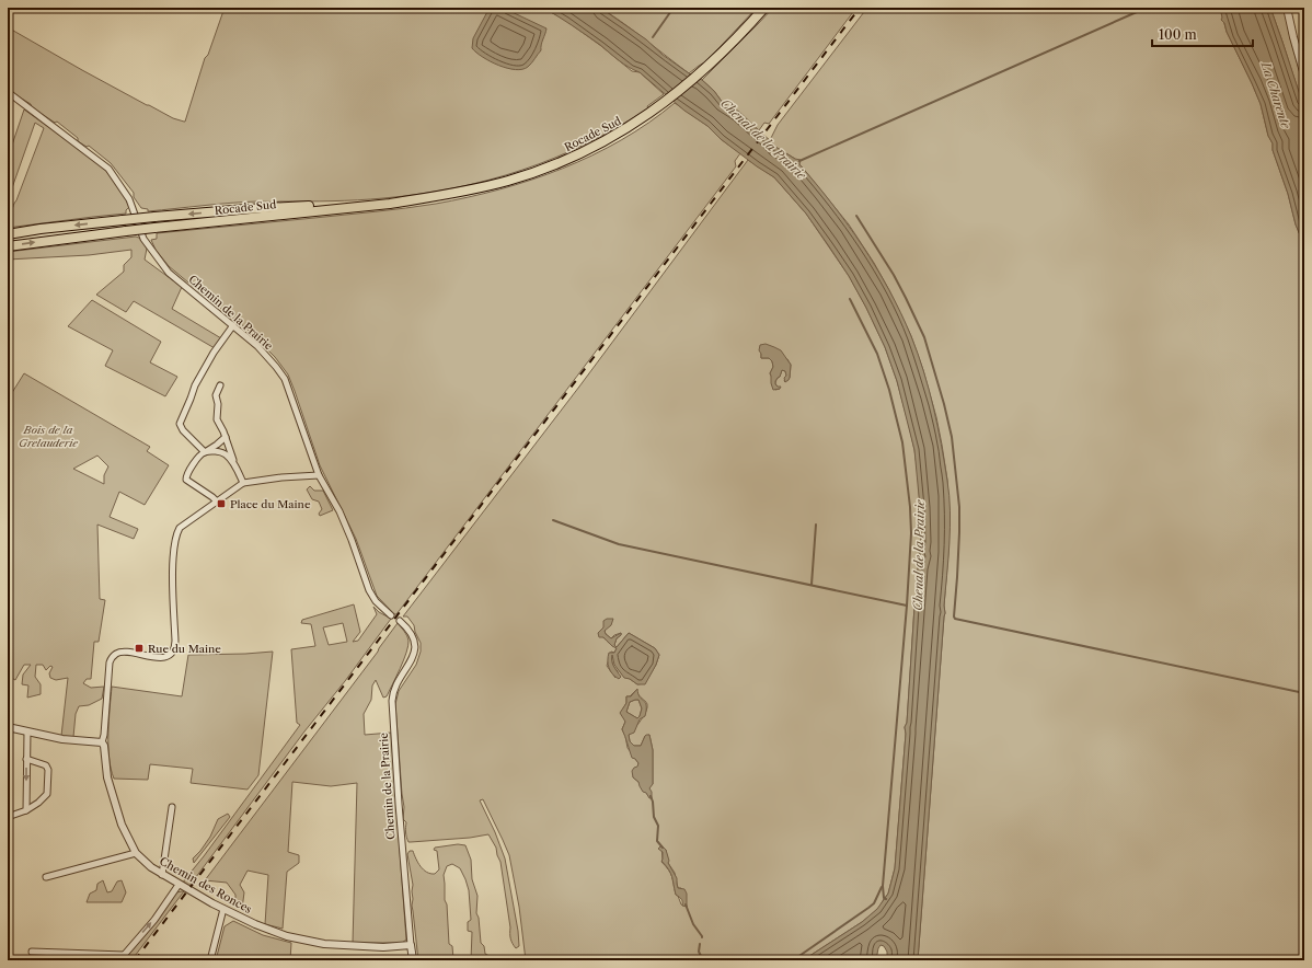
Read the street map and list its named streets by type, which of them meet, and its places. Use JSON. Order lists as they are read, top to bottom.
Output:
{
  "streets": {
    "highway": ["Rocade Sud"],
    "street": ["Chemin de la Prairie", "Chemin des Ronces"]
  },
  "crossings": [
    ["Chemin de la Prairie", "Chemin des Ronces"]
  ],
  "water": ["La Charente", "Chenal de la Prairie"],
  "parks": ["Bois de la Grelauderie"],
  "places": {
    "transit": ["Place du Maine", "Rue du Maine"]
  },
  "scale_bar": "100 m"
}
